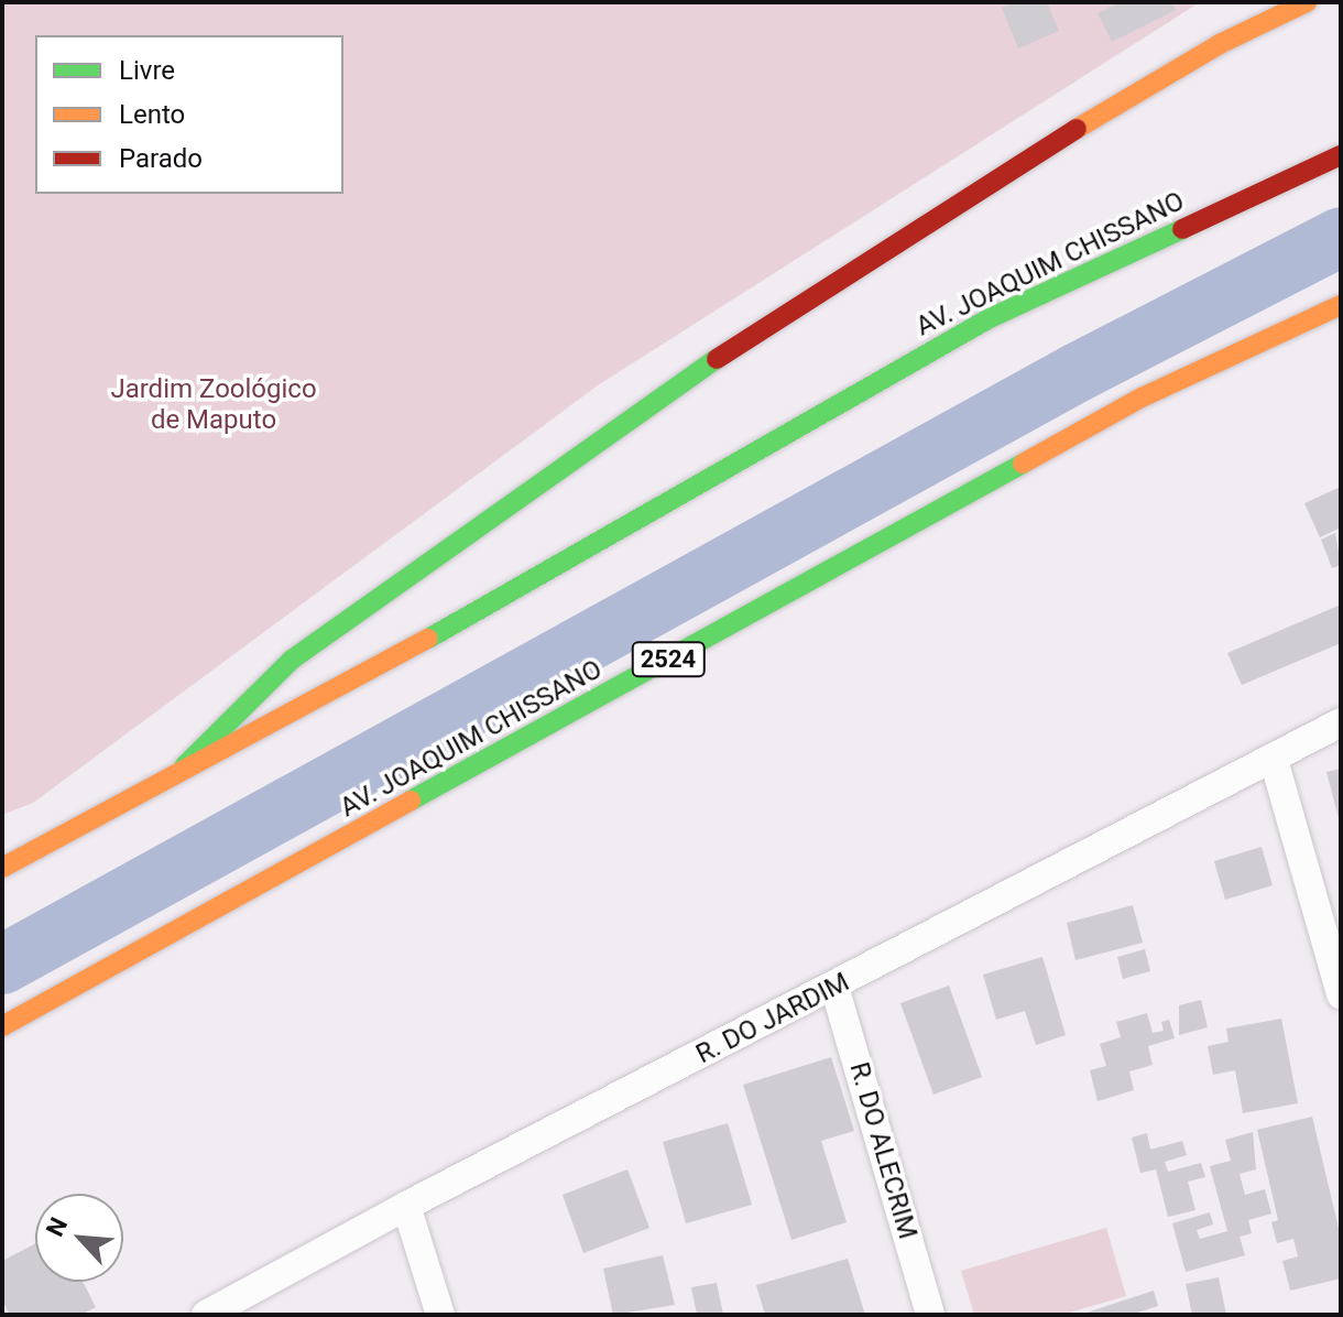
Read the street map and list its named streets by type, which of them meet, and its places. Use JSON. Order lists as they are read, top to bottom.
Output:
{
  "streets": {
    "main road": ["AV. JOAQUIM CHISSANO", "2524"],
    "street": ["R. DO JARDIM", "R. DO ALECRIM"]
  },
  "crossings": [
    ["R. DO JARDIM", "R. DO ALECRIM"]
  ],
  "parks": ["Jardim Zoológico de Maputo"],
  "legend": ["Livre", "Lento", "Parado"],
  "north": "top left"
}
